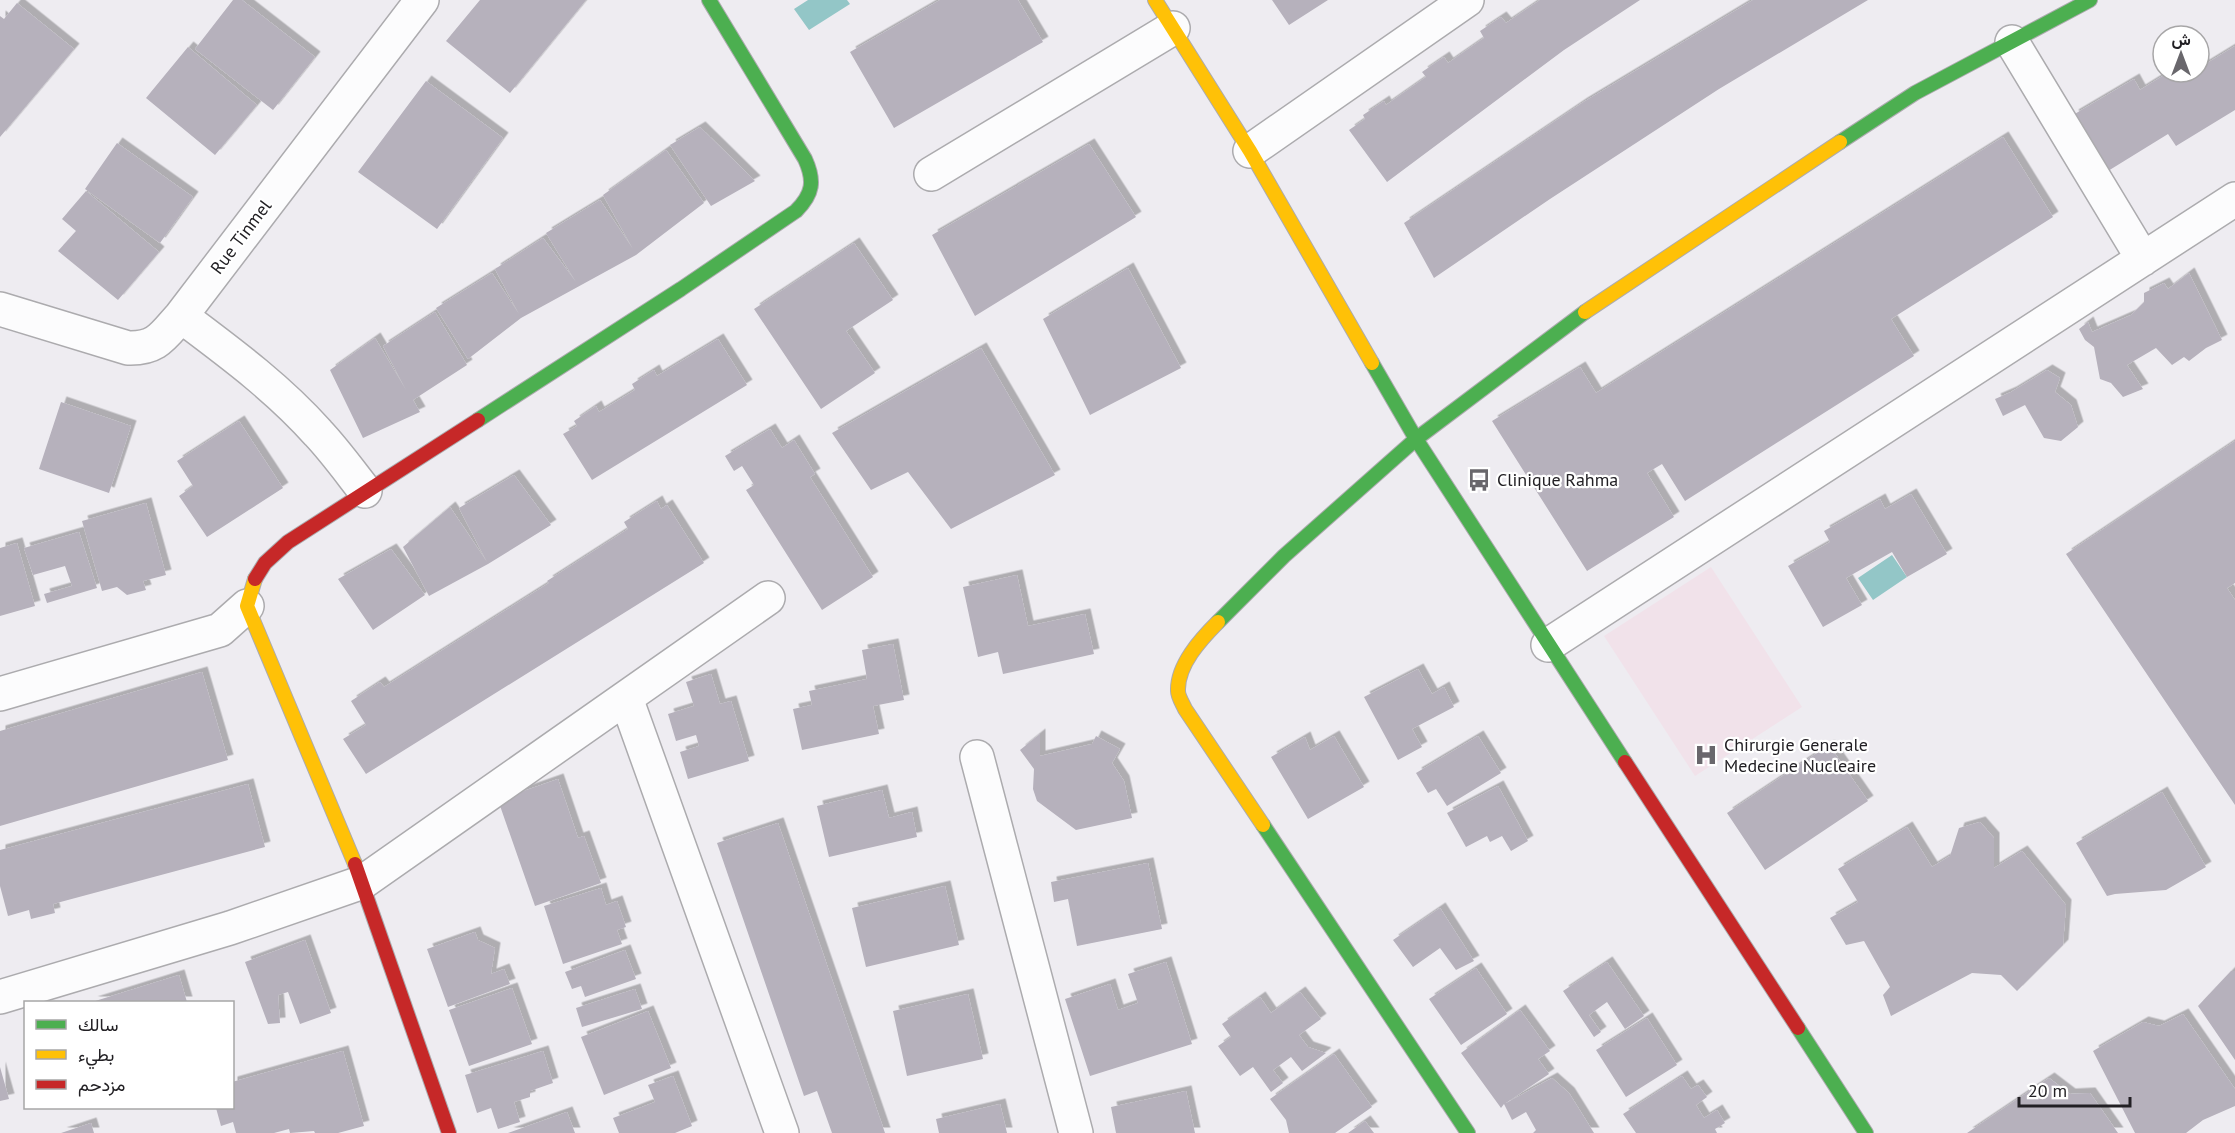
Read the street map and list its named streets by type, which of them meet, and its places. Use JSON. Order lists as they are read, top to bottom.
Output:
{
  "streets": {
    "street": ["Rue Tinmel"]
  },
  "places": {
    "bus stop": ["Clinique Rahma"],
    "hospital": ["Chirurgie Generale Medecine Nucleaire"]
  },
  "legend": ["سالك", "بطيء", "مزدحم"],
  "scale_bar": "20 m",
  "north": "top"
}
